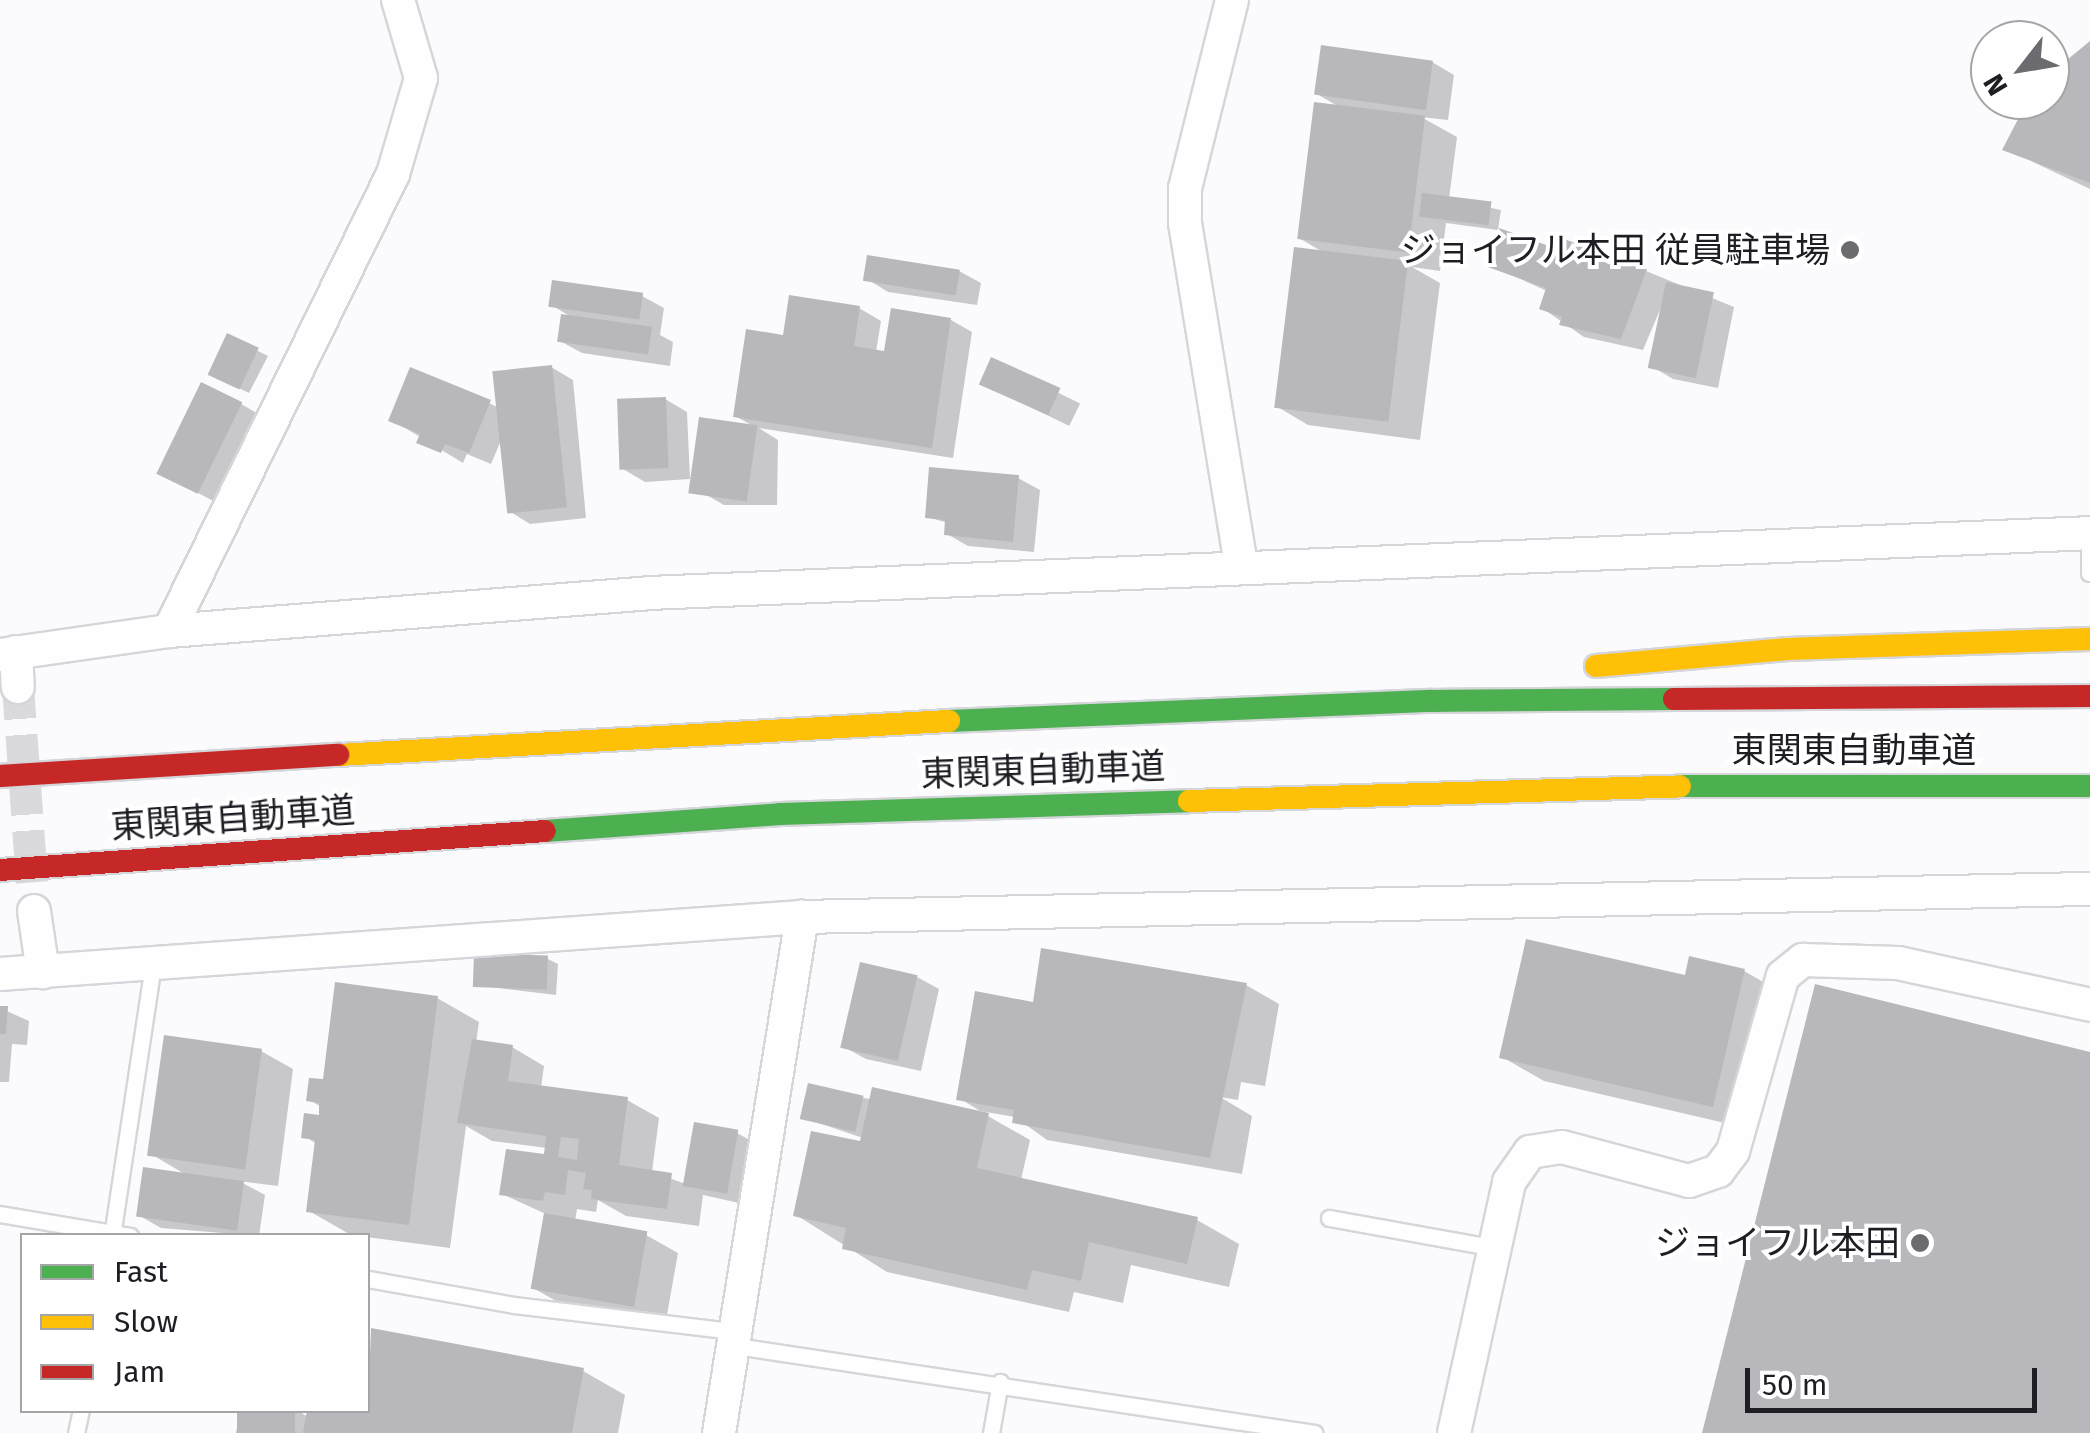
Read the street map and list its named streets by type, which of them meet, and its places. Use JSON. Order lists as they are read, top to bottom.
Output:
{
  "streets": {
    "highway": ["東関東自動車道"]
  },
  "places": ["ジョイフル本田 従員駐車場", "ジョイフル本田"],
  "legend": ["Fast", "Slow", "Jam"],
  "scale_bar": "50 m",
  "north": "bottom left"
}
